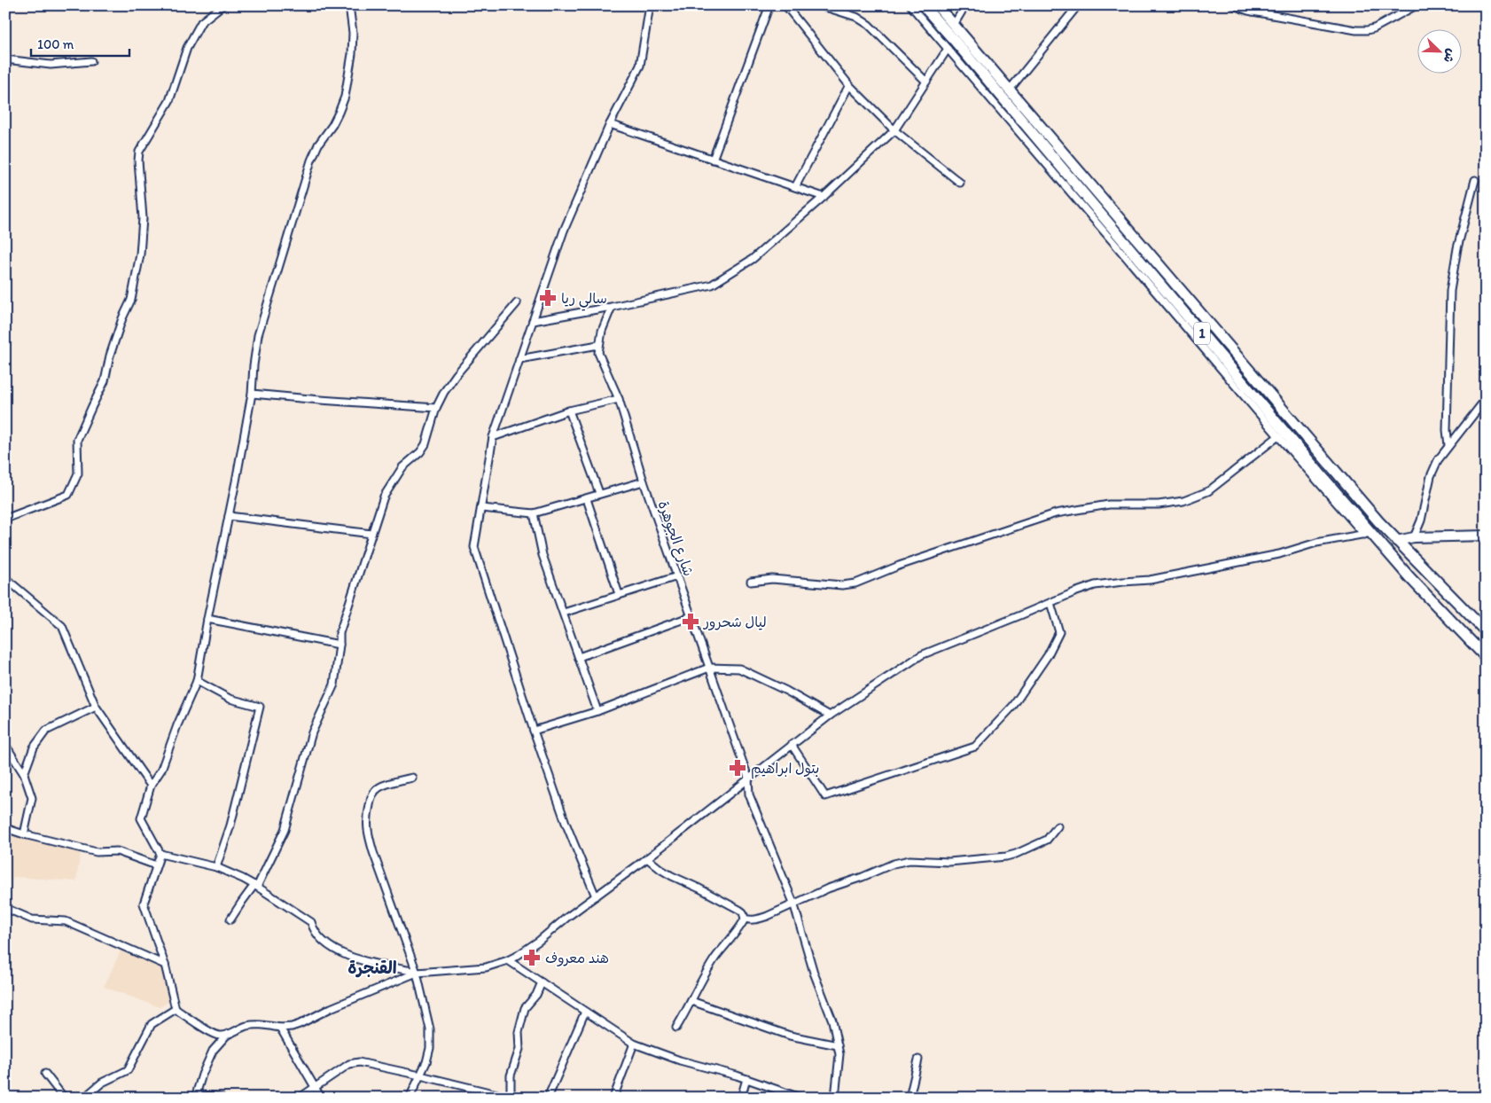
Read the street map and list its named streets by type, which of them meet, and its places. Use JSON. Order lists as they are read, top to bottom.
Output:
{
  "streets": {
    "main road": ["1"],
    "street": ["شارع الجوهرة"]
  },
  "districts": ["القنجرة"],
  "places": {
    "pharmacy": [
      "سالي ريا",
      "ليال شحرور",
      "بتول ابراهيم",
      "هند معروف"
    ]
  },
  "scale_bar": "100 m",
  "north": "bottom right"
}
